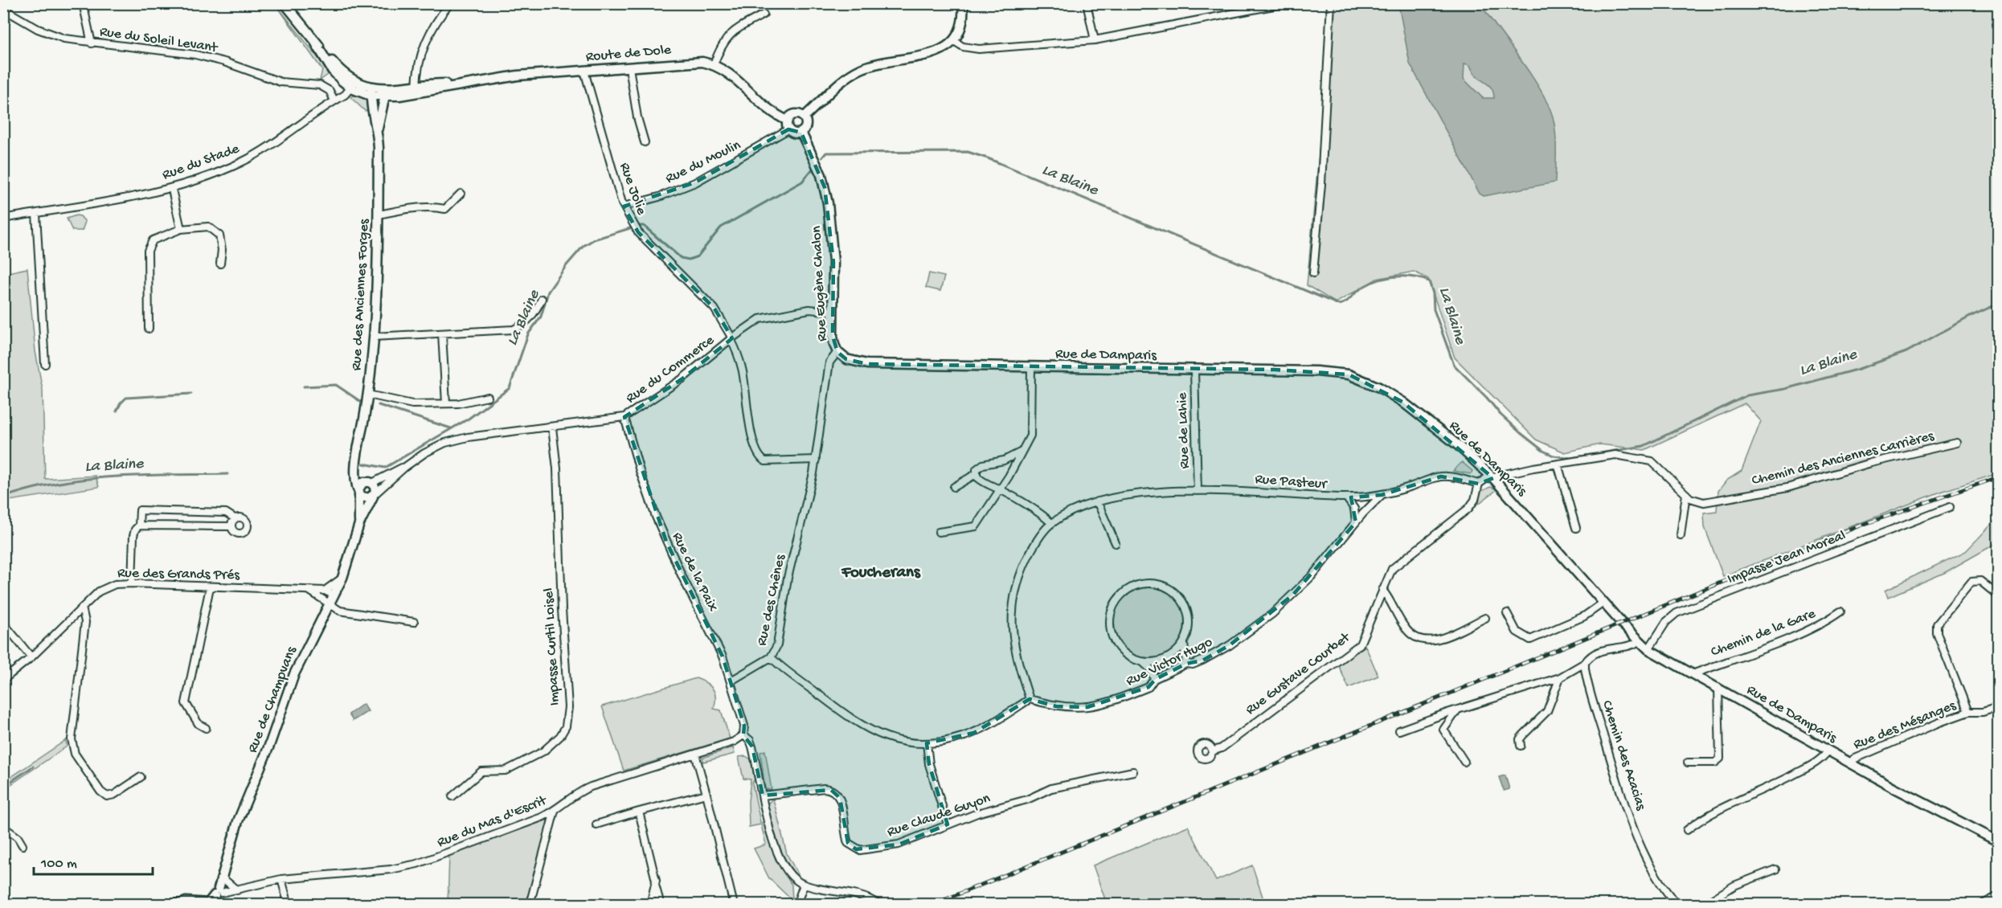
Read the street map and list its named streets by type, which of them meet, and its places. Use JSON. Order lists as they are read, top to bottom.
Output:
{
  "streets": {
    "main road": [
      "Route de Dole",
      "Rue Eugène Chalon",
      "Rue des Anciennes Forges",
      "Rue de Damparis",
      "Rue de Champvans"
    ],
    "street": [
      "Rue du Soleil Levant",
      "Rue du Stade",
      "Rue du Moulin",
      "Rue Jolie",
      "Rue du Commerce",
      "Rue de Lahie",
      "Chemin des Anciennes Carrières",
      "Rue Pasteur",
      "Impasse Jean Moreal",
      "Rue de la Paix",
      "Rue des Grands Prés",
      "Rue des Chênes",
      "Chemin de la Gare",
      "Impasse Curtil Loisel",
      "Rue Victor Hugo",
      "Rue Gustave Courbet",
      "Rue des Mésanges",
      "Chemin des Acacias",
      "Rue Claude Guyon",
      "Rue du Mas d'Escrit"
    ]
  },
  "crossings": [
    ["Rue du Soleil Levant", "Rue du Stade"],
    ["Route de Dole", "Rue du Stade"],
    ["Route de Dole", "Rue Jolie"],
    ["Route de Dole", "Rue des Anciennes Forges"],
    ["Rue du Moulin", "Rue Jolie"],
    ["Rue du Moulin", "Rue Eugène Chalon"],
    ["Rue Jolie", "Rue du Commerce"],
    ["Rue Jolie", "Rue des Chênes"],
    ["Rue Eugène Chalon", "Rue de Damparis"],
    ["Rue Eugène Chalon", "Rue du Commerce"],
    ["Rue Eugène Chalon", "Rue des Chênes"],
    ["Rue des Anciennes Forges", "Rue du Commerce"],
    ["Rue des Anciennes Forges", "Rue de Champvans"],
    ["Rue de Damparis", "Rue de Lahie"],
    ["Rue de Damparis", "Chemin des Anciennes Carrières"],
    ["Rue de Damparis", "Impasse Jean Moreal"],
    ["Rue de Damparis", "Rue des Chênes"],
    ["Rue de Damparis", "Chemin de la Gare"],
    ["Rue de Damparis", "Rue des Mésanges"],
    ["Rue du Commerce", "Rue de la Paix"],
    ["Rue du Commerce", "Impasse Curtil Loisel"],
    ["Rue du Commerce", "Rue de Champvans"],
    ["Rue de Lahie", "Rue Pasteur"],
    ["Rue Pasteur", "Rue des Chênes"],
    ["Rue Pasteur", "Rue Victor Hugo"],
    ["Rue Pasteur", "Rue Gustave Courbet"],
    ["Rue de la Paix", "Rue Claude Guyon"],
    ["Rue de la Paix", "Rue du Mas d'Escrit"],
    ["Rue des Grands Prés", "Rue de Champvans"],
    ["Rue des Chênes", "Rue Victor Hugo"],
    ["Rue de Champvans", "Rue du Mas d'Escrit"]
  ],
  "districts": ["Foucherans"],
  "water": ["La Blaine"],
  "scale_bar": "100 m"
}
